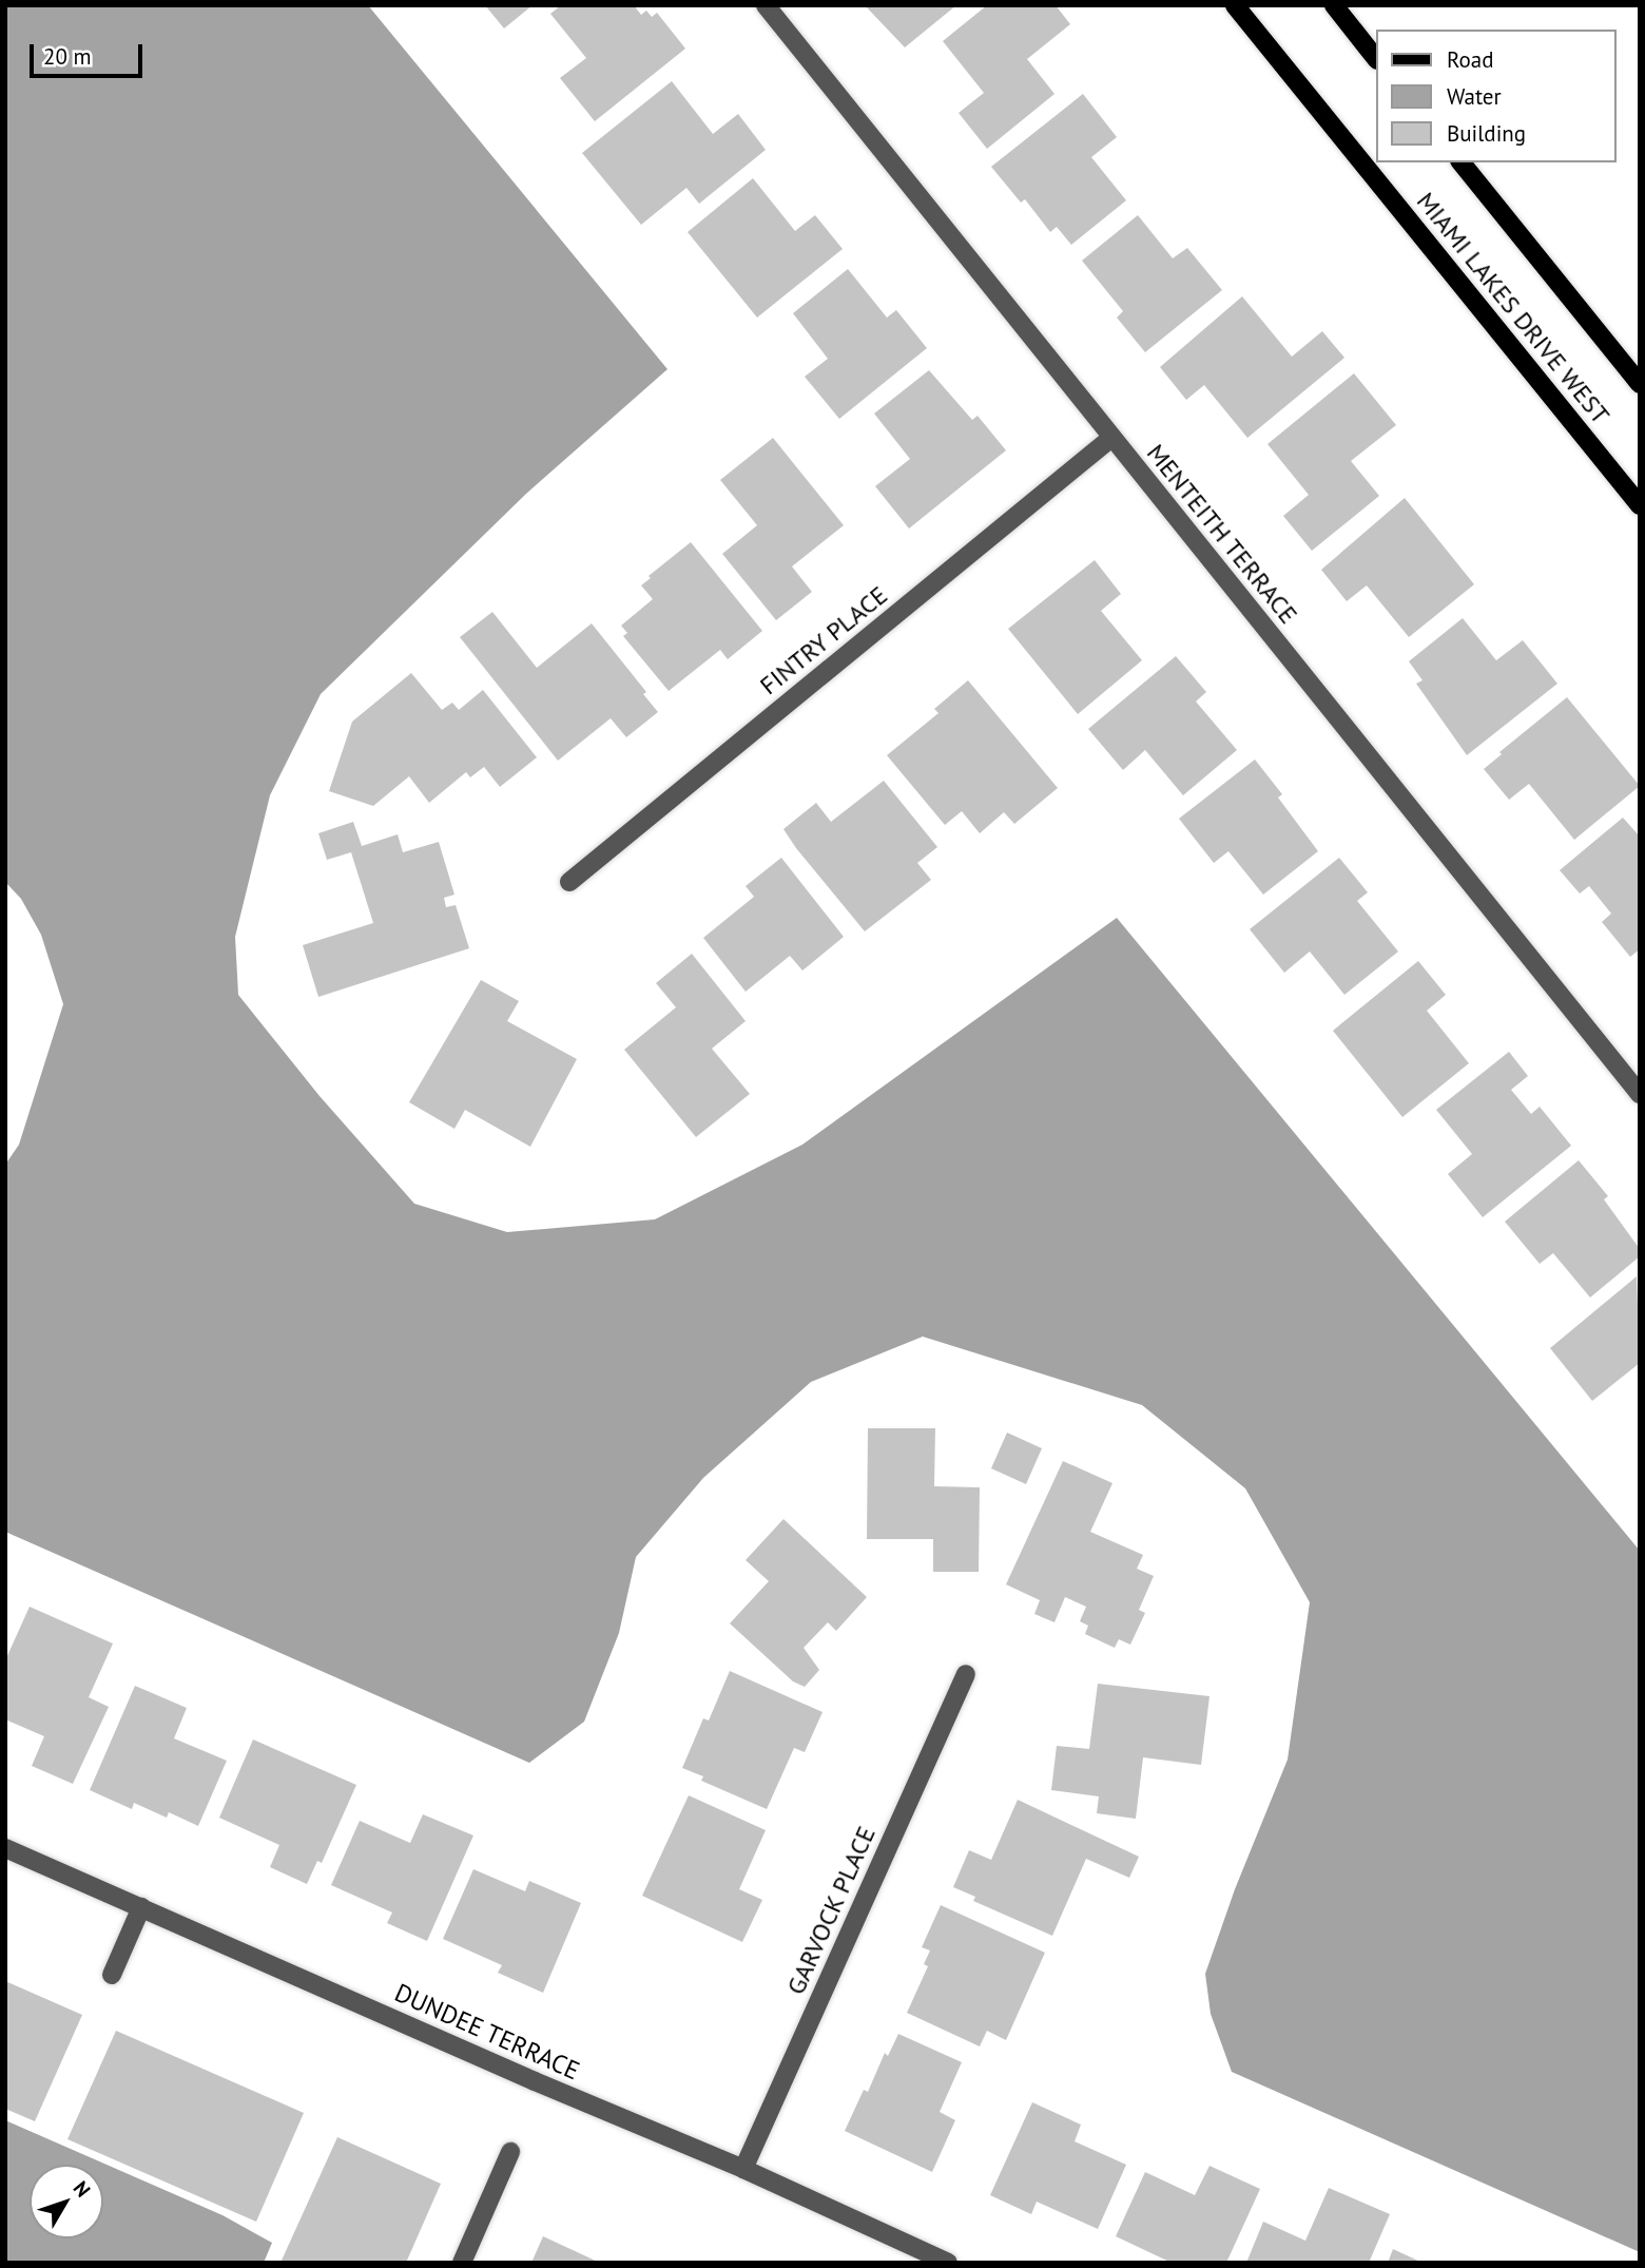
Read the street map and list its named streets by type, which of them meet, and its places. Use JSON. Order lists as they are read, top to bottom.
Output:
{
  "streets": {
    "main road": ["MIAMI LAKES DRIVE WEST"],
    "street": [
      "MENTEITH TERRACE",
      "FINTRY PLACE",
      "GARVOCK PLACE",
      "DUNDEE TERRACE"
    ]
  },
  "crossings": [
    ["MENTEITH TERRACE", "FINTRY PLACE"],
    ["GARVOCK PLACE", "DUNDEE TERRACE"]
  ],
  "legend": ["Road", "Water", "Building"],
  "scale_bar": "20 m",
  "north": "top right"
}
